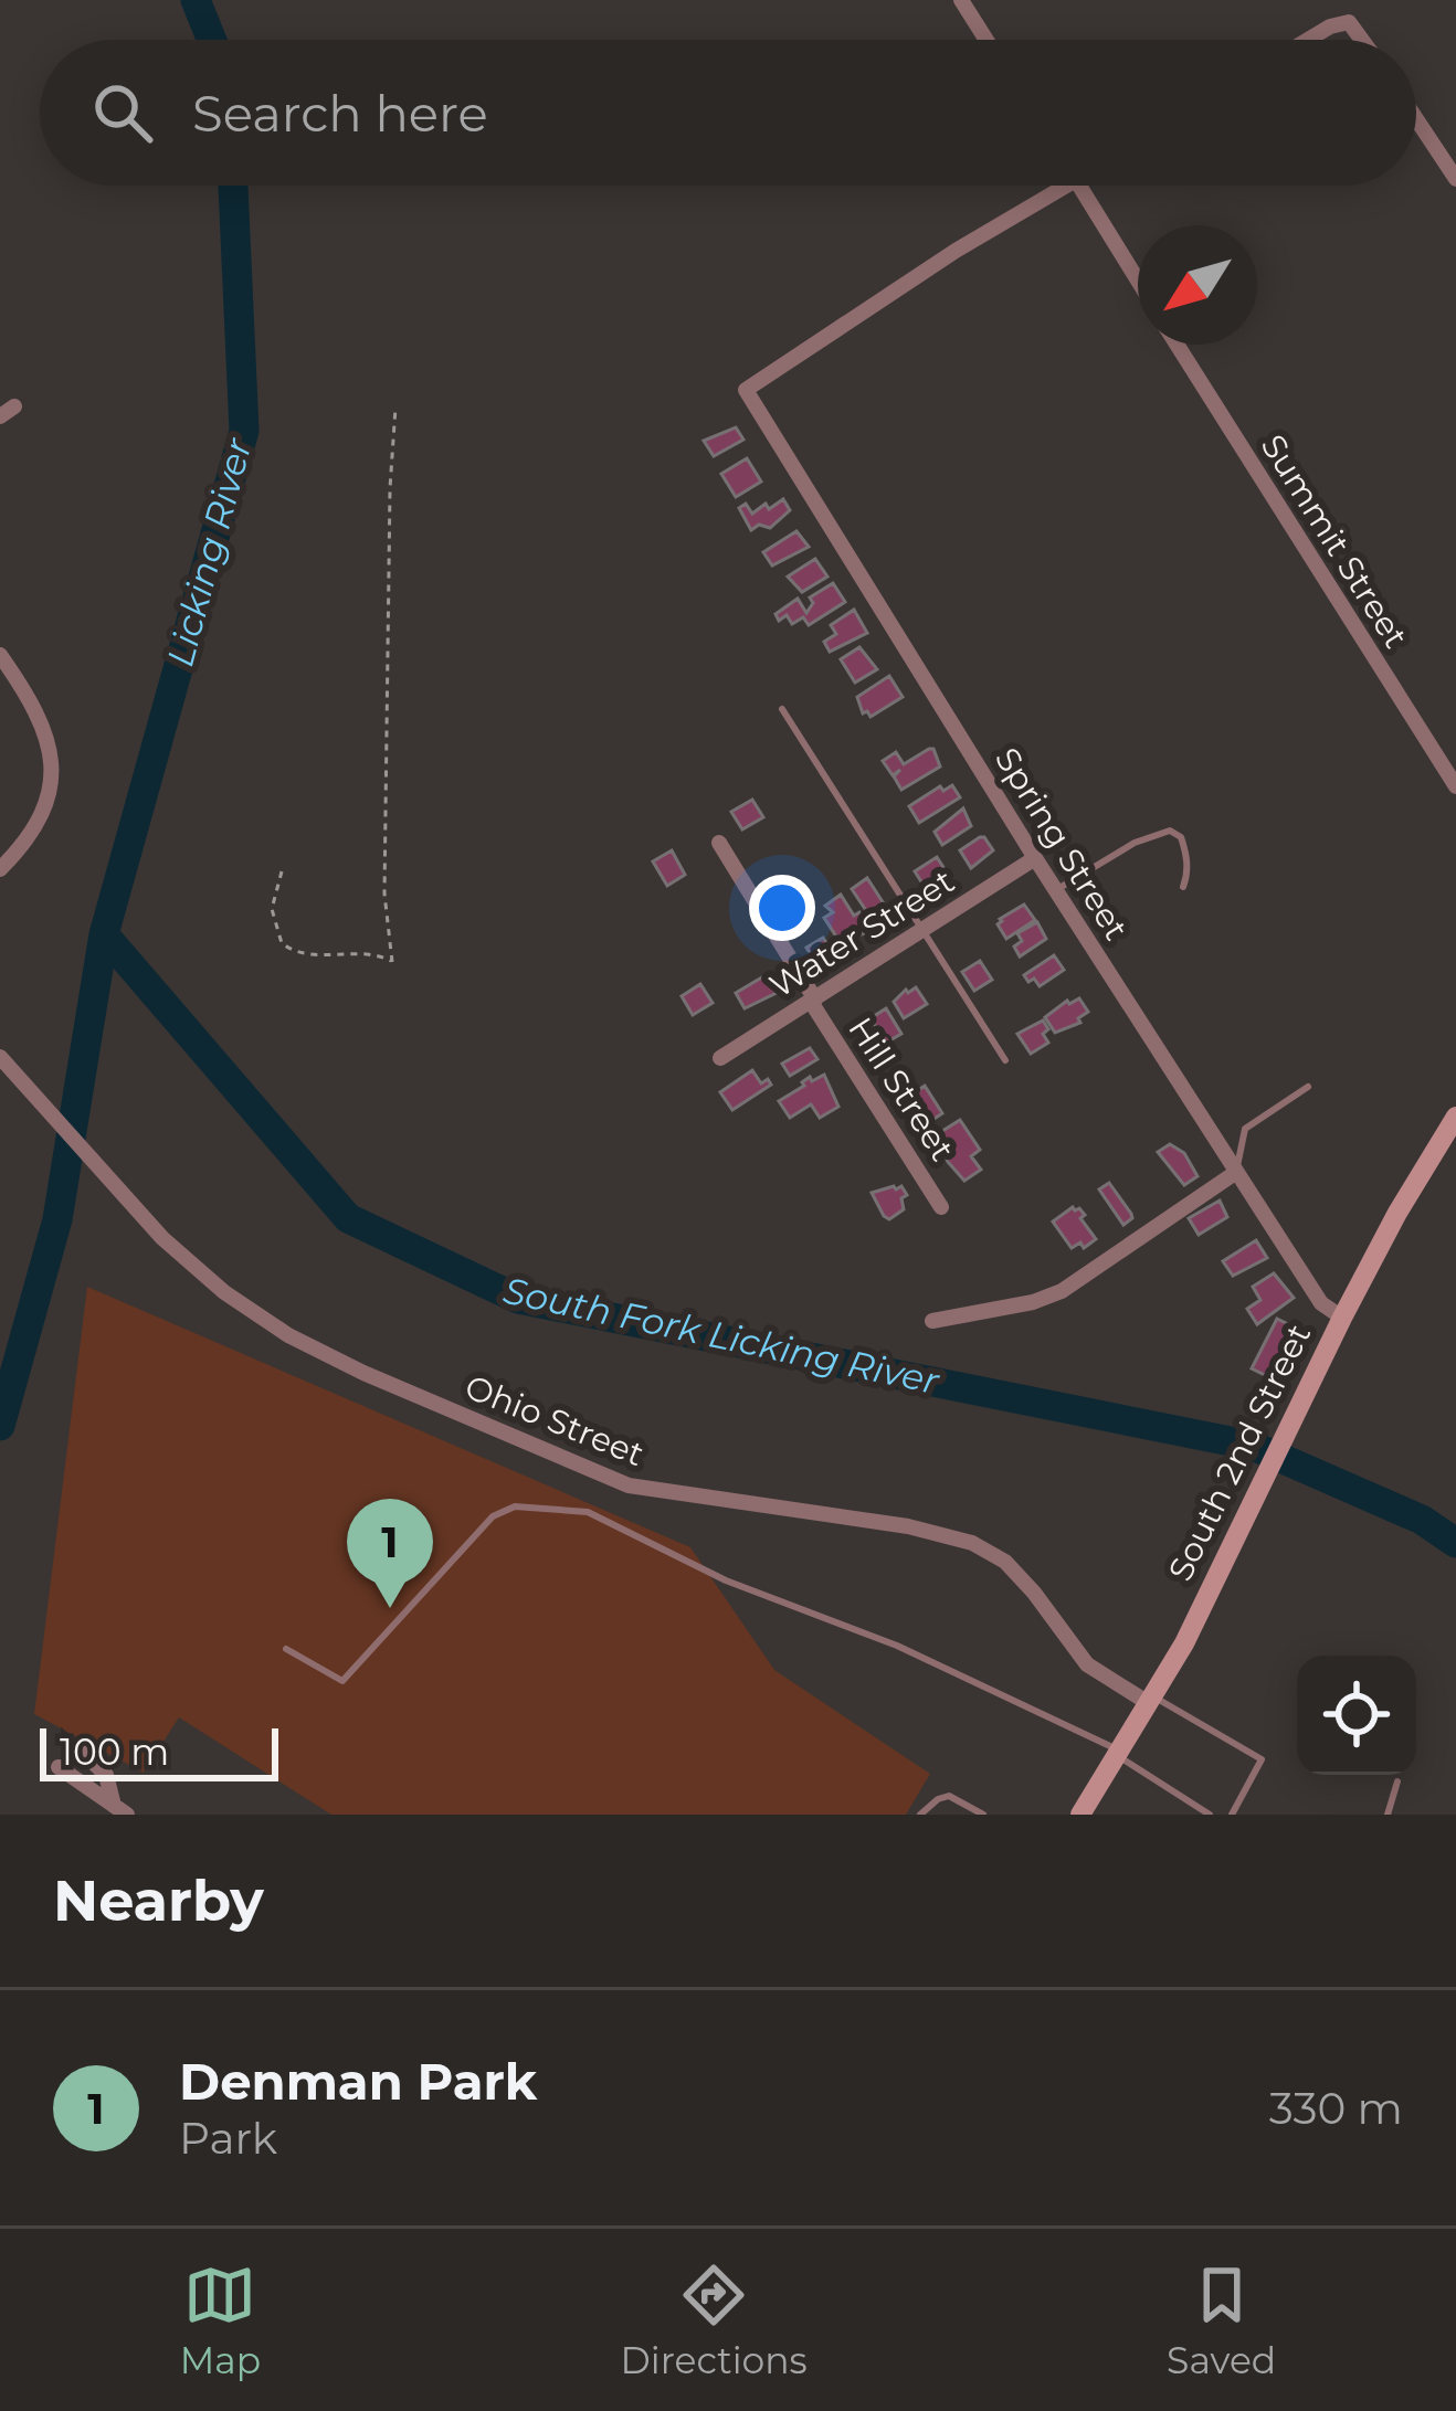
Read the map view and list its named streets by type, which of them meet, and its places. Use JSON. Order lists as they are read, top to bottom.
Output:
{
  "streets": {
    "street": [
      "Summit Street",
      "Spring Street",
      "Water Street",
      "Hill Street",
      "Ohio Street",
      "South 2nd Street"
    ]
  },
  "crossings": [
    ["Spring Street", "Water Street"],
    ["Spring Street", "South 2nd Street"],
    ["Water Street", "Hill Street"],
    ["Ohio Street", "South 2nd Street"]
  ],
  "water": ["Licking River", "South Fork Licking River"],
  "scale_bar": "100 m",
  "north": "bottom left",
  "page": {
    "search": "Search here",
    "pins": "1",
    "scale": "100 m",
    "heading": "Nearby",
    "list": [
      {
        "mark": "1",
        "name": "Denman Park",
        "note": "Park",
        "value": "330 m"
      }
    ],
    "nav": ["Map", "Directions", "Saved"]
  }
}
